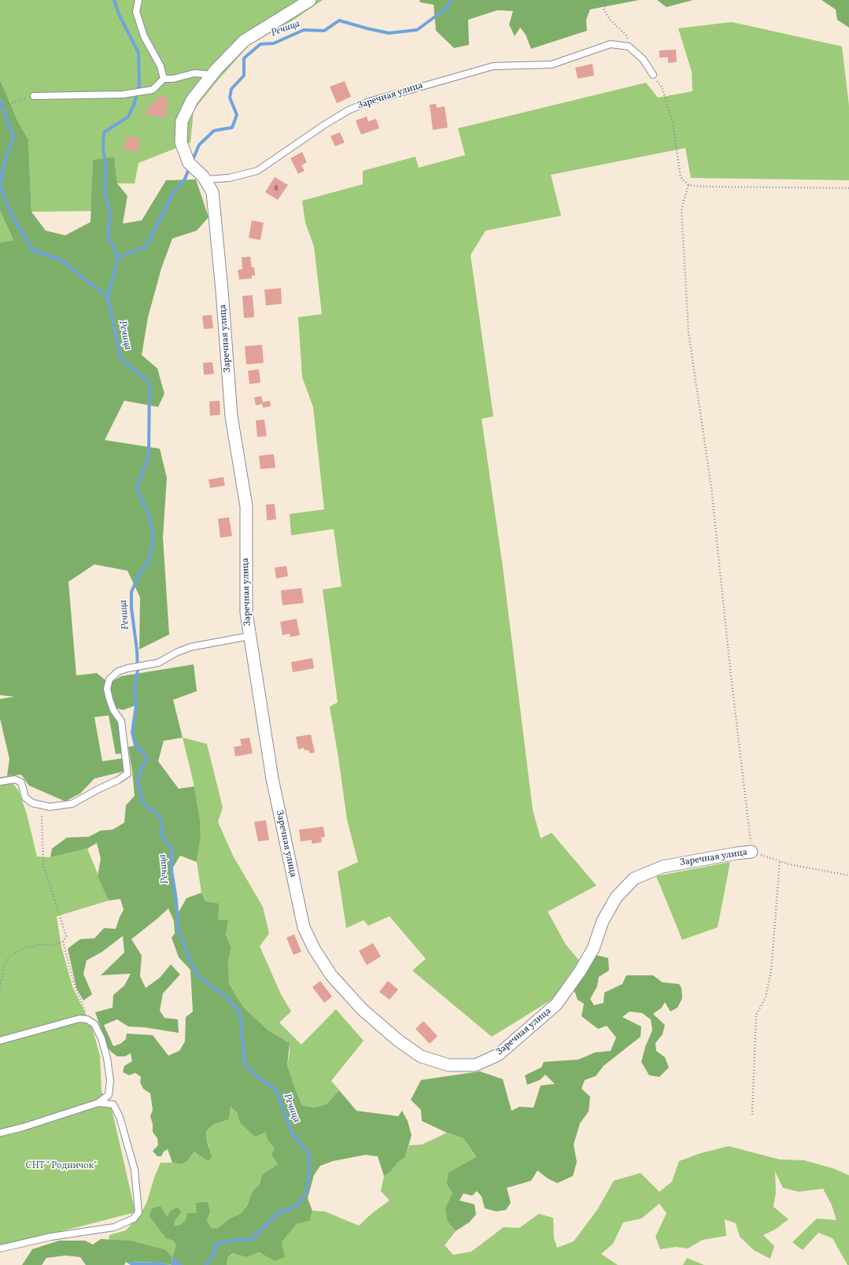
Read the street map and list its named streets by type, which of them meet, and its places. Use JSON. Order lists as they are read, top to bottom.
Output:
{
  "streets": {
    "street": ["Заречная улица"]
  },
  "water": ["Речица"],
  "parks": ["СНТ \" Родничок\""],
  "house_numbers": ["8"]
}
